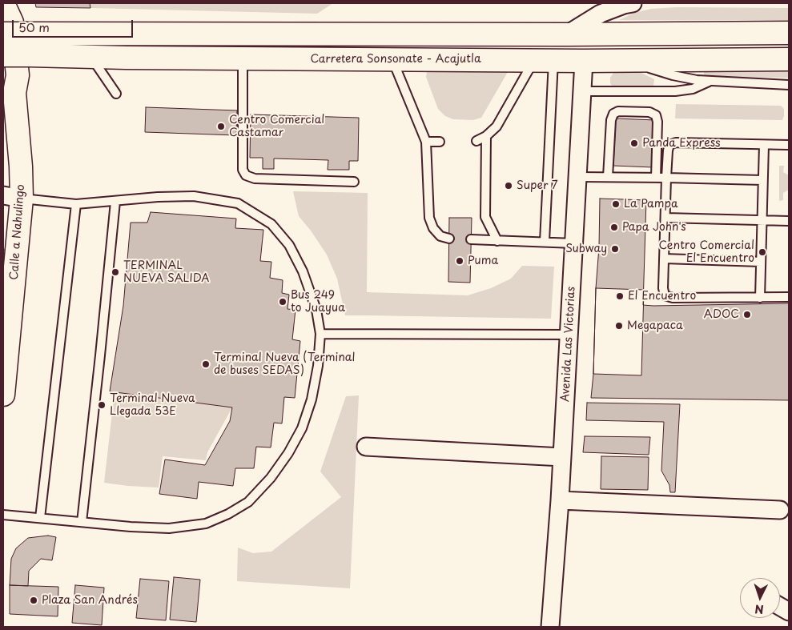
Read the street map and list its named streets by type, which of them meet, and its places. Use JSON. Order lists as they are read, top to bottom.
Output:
{
  "streets": {
    "main road": ["Carretera Sonsonate - Acajutla", "Calle a Nahulingo"],
    "street": ["Avenida Las Victorias"]
  },
  "crossings": [
    ["Carretera Sonsonate - Acajutla", "Avenida Las Victorias"]
  ],
  "places": [
    "Centro Comercial Castamar",
    "Panda Express",
    "Super 7",
    "La Pampa",
    "Papa John's",
    "Subway",
    "Centro Comercial El Encuentro",
    "Puma",
    "TERMINAL NUEVA SALIDA",
    "El Encuentro",
    "Bus 249 to Juayua",
    "ADOC",
    "Megapaca",
    "Terminal Nueva (Terminal de buses SEDAS)",
    "Terminal Nueva Llegada 53E",
    "Plaza San Andrés"
  ],
  "scale_bar": "50 m",
  "north": "bottom"
}
